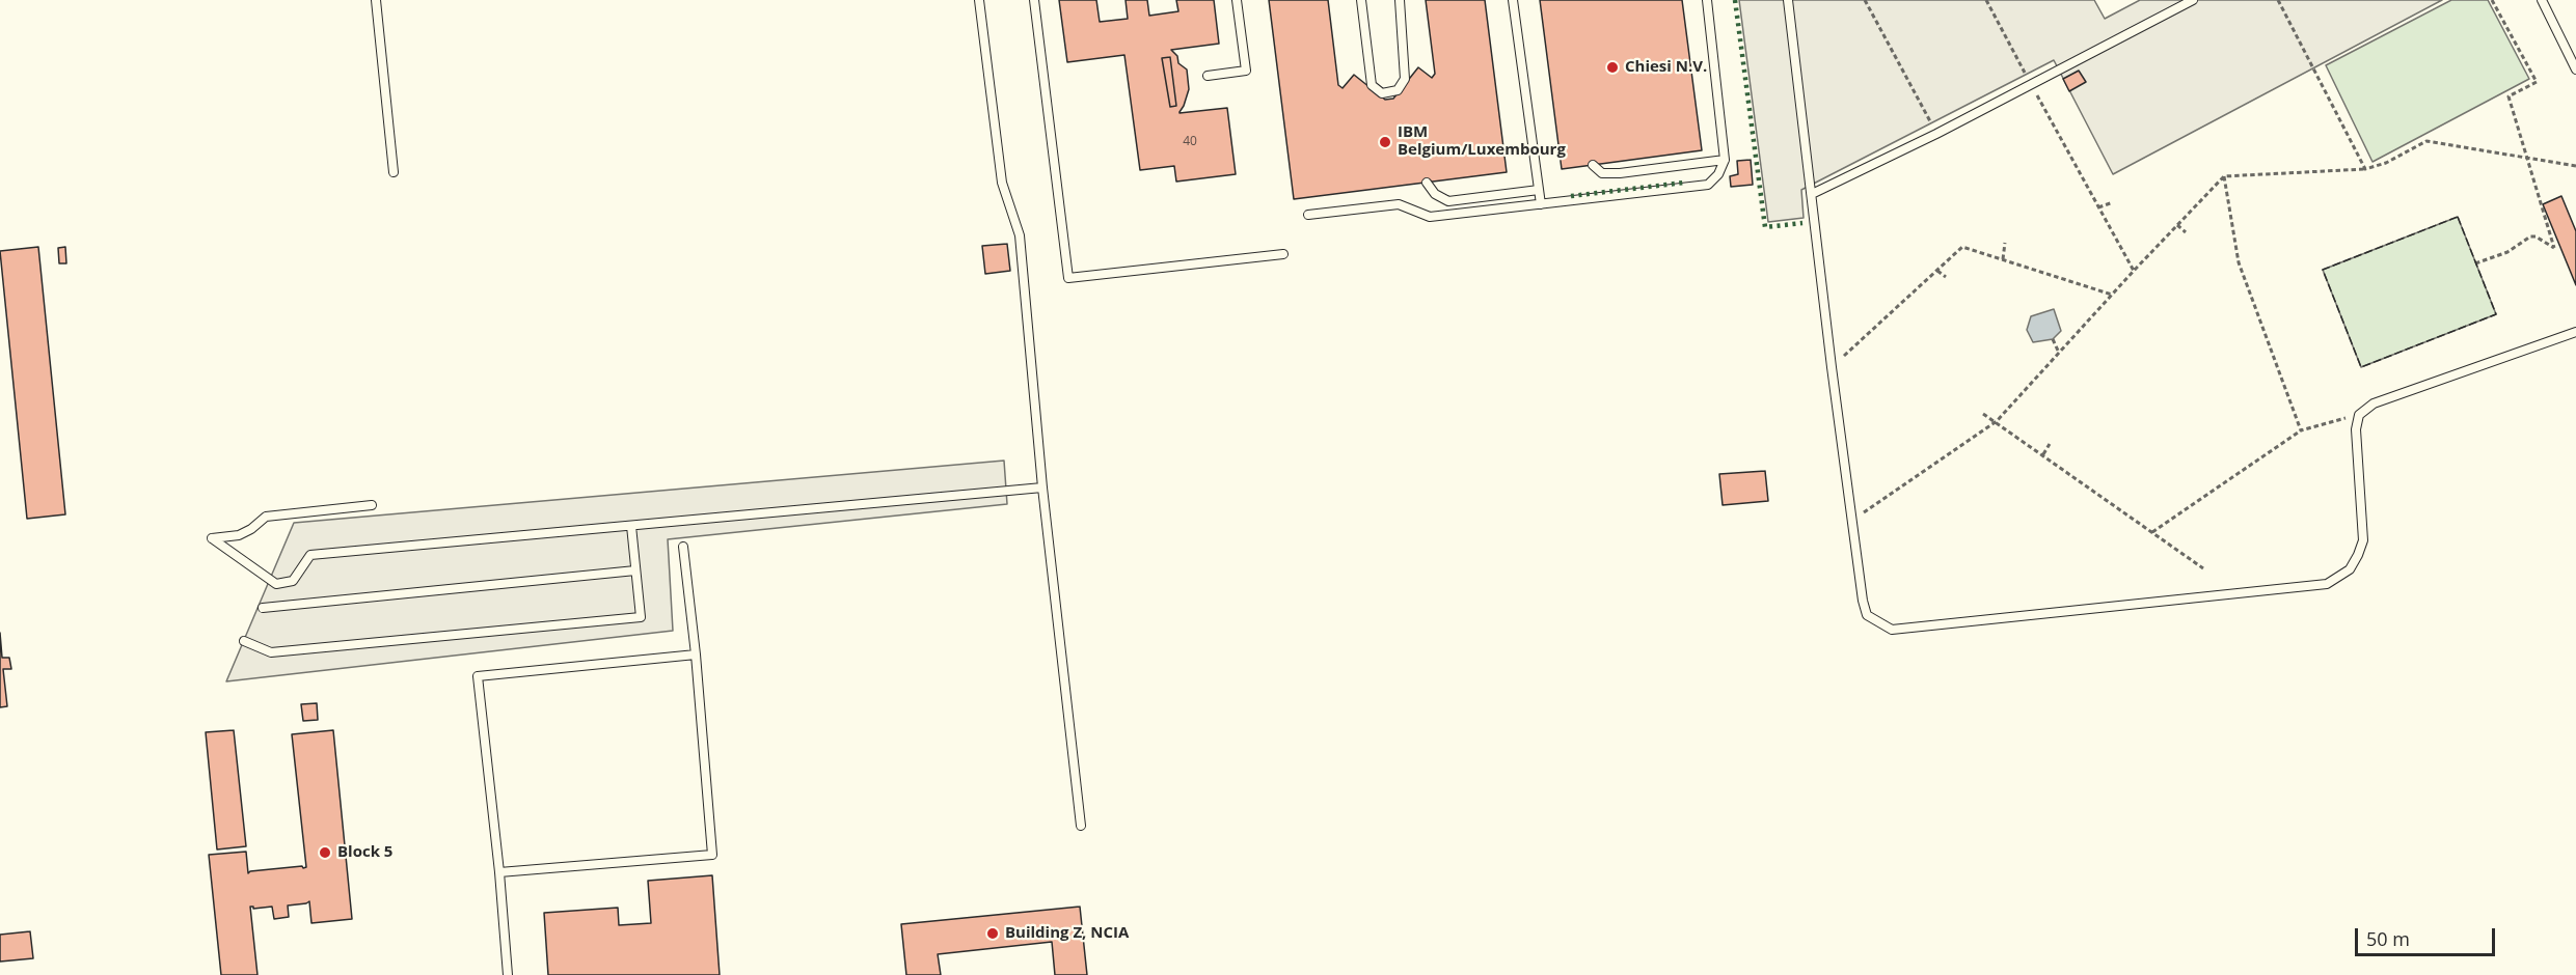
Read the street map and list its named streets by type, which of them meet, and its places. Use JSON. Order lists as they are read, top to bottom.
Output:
{
  "places": [
    "Chiesi N.V.",
    "IBM Belgium/Luxembourg",
    "Block 5",
    "Building Z, NCIA"
  ],
  "house_numbers": ["40"],
  "scale_bar": "50 m"
}
